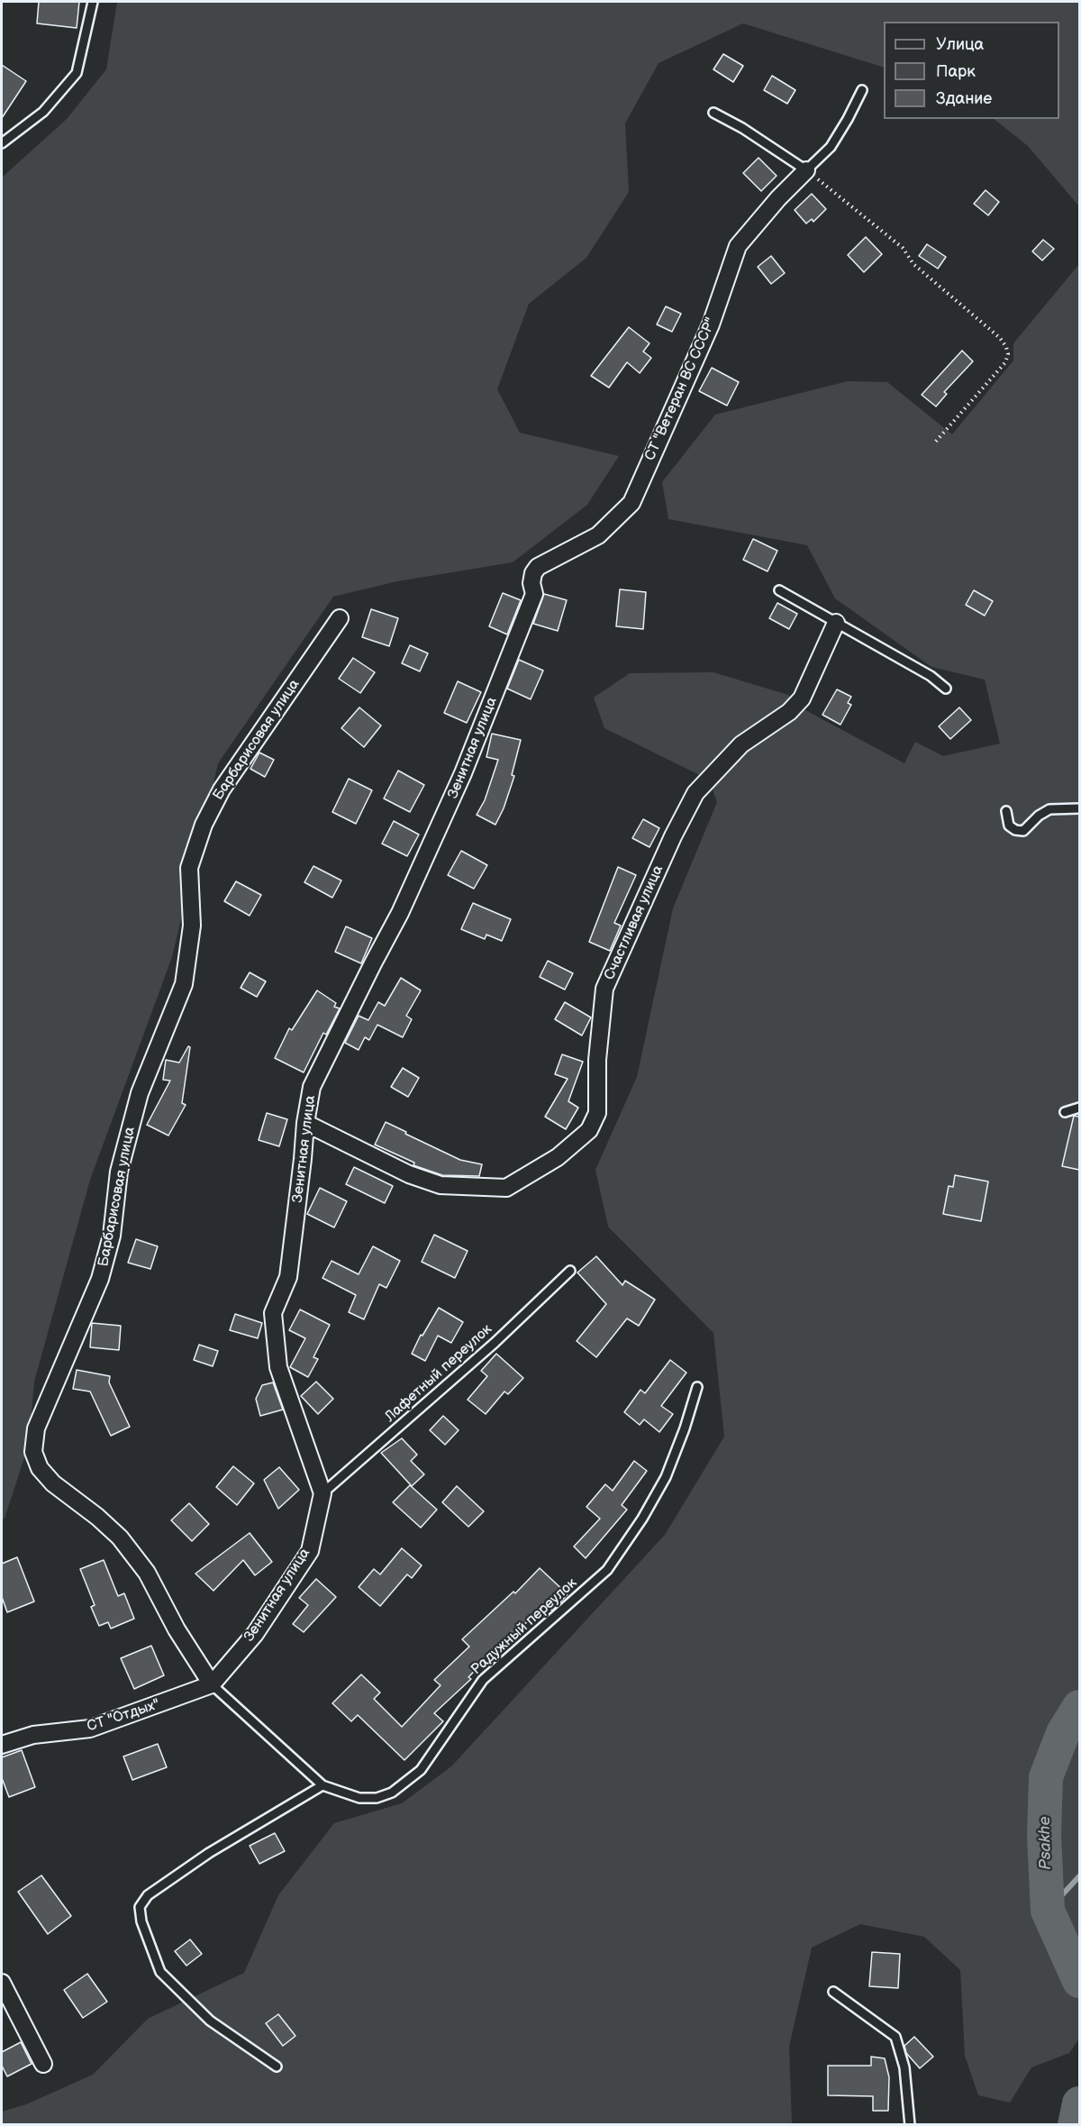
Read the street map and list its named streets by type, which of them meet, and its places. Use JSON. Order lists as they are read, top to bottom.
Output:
{
  "streets": {
    "street": [
      "СТ \"Ветеран ВС СССР\"",
      "Барбарисовая улица",
      "Зенитная улица",
      "Счастливая улица",
      "СТ \"Отдых\""
    ],
    "lane": ["Лафетный переулок", "Радужный переулок"]
  },
  "crossings": [
    ["СТ \"Ветеран ВС СССР\"", "Зенитная улица"],
    ["Барбарисовая улица", "Зенитная улица"],
    ["Барбарисовая улица", "Радужный переулок"],
    ["Барбарисовая улица", "СТ \"Отдых\""],
    ["Зенитная улица", "Счастливая улица"],
    ["Зенитная улица", "Лафетный переулок"],
    ["Зенитная улица", "Радужный переулок"],
    ["Зенитная улица", "СТ \"Отдых\""],
    ["Радужный переулок", "СТ \"Отдых\""]
  ],
  "water": ["Psakhe"],
  "legend": ["Улица", "Парк", "Здание"]
}
